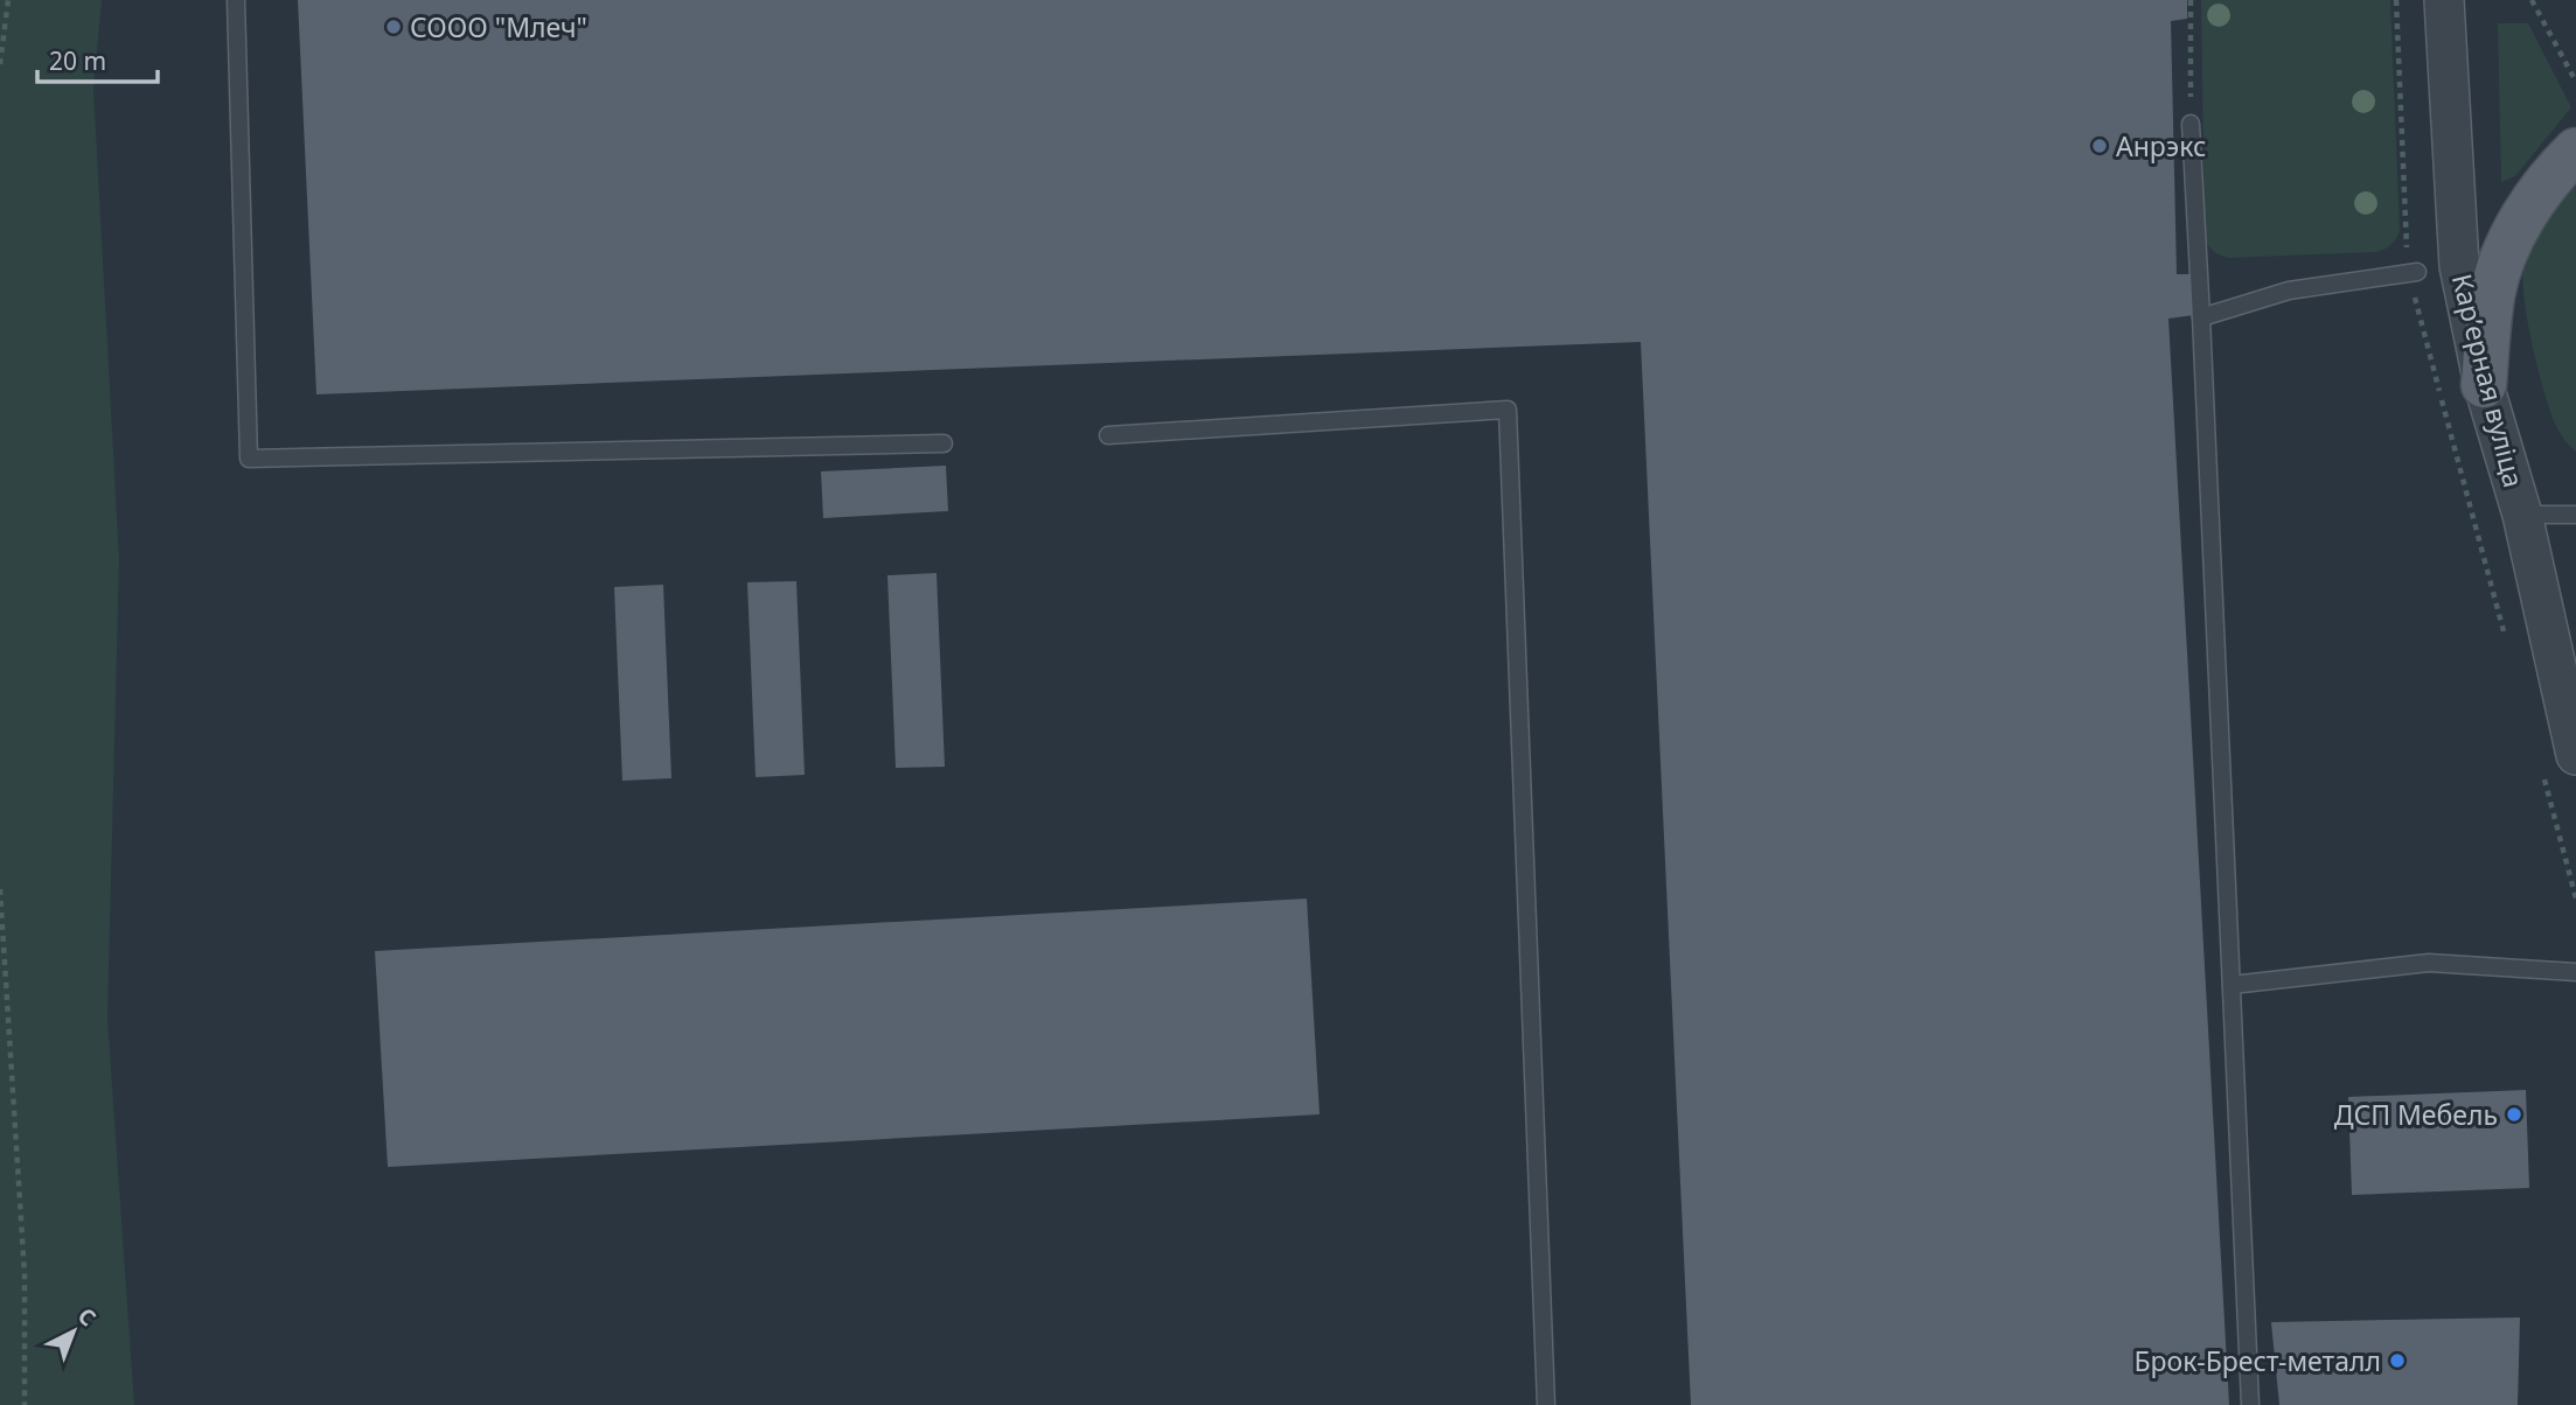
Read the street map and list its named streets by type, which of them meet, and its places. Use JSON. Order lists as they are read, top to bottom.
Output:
{
  "streets": {
    "street": ["Карʼерная вуліца"]
  },
  "places": [
    "СООО \"Млеч\"",
    "Анрэкс",
    "ДСП Мебель",
    "Брок-Брест-металл"
  ],
  "scale_bar": "20 m",
  "north": "top right"
}
